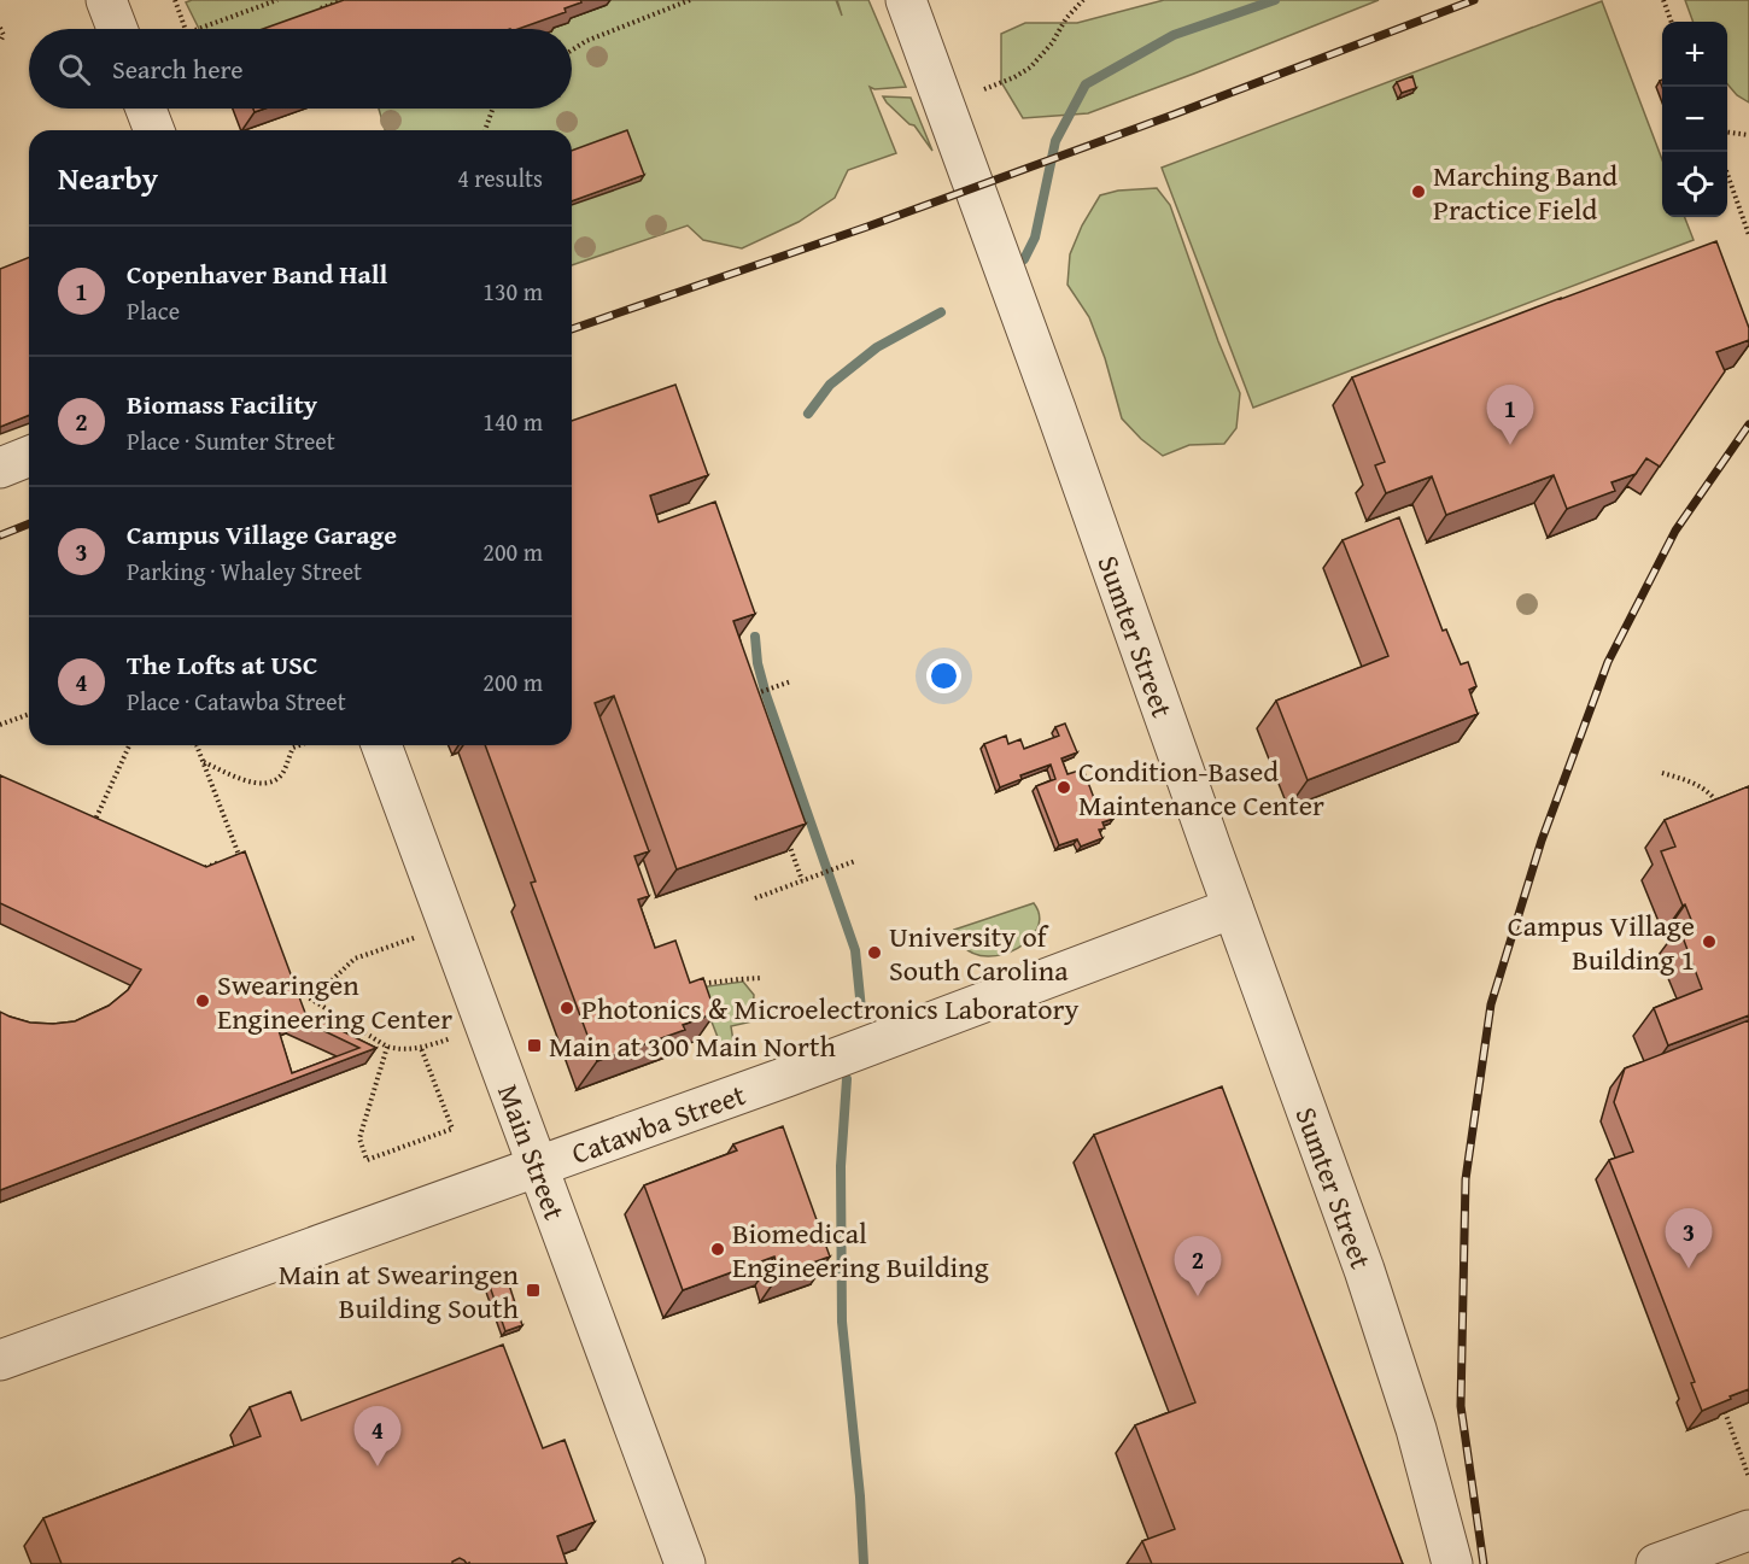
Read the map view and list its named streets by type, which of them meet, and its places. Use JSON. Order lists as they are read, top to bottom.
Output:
{
  "streets": {
    "street": ["Sumter Street", "Catawba Street", "Main Street"]
  },
  "crossings": [
    ["Sumter Street", "Catawba Street"],
    ["Catawba Street", "Main Street"]
  ],
  "places": {
    "other": [
      "Marching Band Practice Field",
      "Condition-Based Maintenance Center",
      "Campus Village Building 1",
      "University of South Carolina",
      "Swearingen Engineering Center",
      "Photonics & Microelectronics Laboratory",
      "Biomedical Engineering Building"
    ],
    "transit": ["Main at 300 Main North", "Main at Swearingen Building South"]
  },
  "page": {
    "map_buttons": ["+", "−"],
    "search": "Search here",
    "heading": ["Nearby", "4 results"],
    "list": [
      {
        "mark": "1",
        "name": "Copenhaver Band Hall",
        "note": "Place",
        "value": "130 m"
      },
      {
        "mark": "2",
        "name": "Biomass Facility",
        "note": "Place · Sumter Street",
        "value": "140 m"
      },
      {
        "mark": "3",
        "name": "Campus Village Garage",
        "note": "Parking · Whaley Street",
        "value": "200 m"
      },
      {
        "mark": "4",
        "name": "The Lofts at USC",
        "note": "Place · Catawba Street",
        "value": "200 m"
      }
    ],
    "pins": [
      "1",
      "3",
      "2",
      "4"
    ]
  }
}
